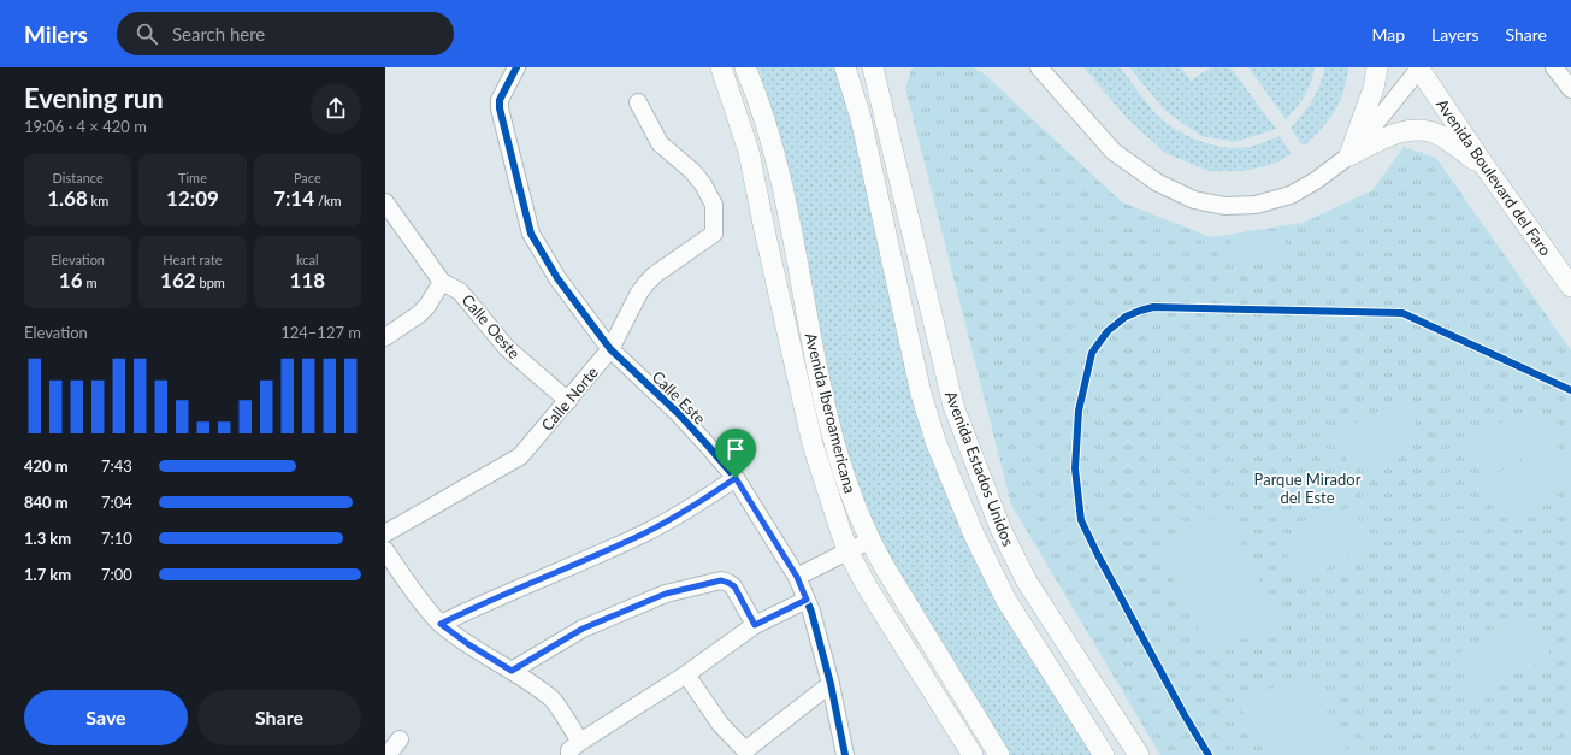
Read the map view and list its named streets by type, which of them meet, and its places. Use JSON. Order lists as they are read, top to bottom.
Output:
{
  "streets": {
    "street": [
      "Avenida Boulevard del Faro",
      "Calle Oeste",
      "Calle Este",
      "Calle Norte",
      "Avenida Iberoamericana",
      "Avenida Estados Unidos"
    ]
  },
  "crossings": [
    ["Calle Oeste", "Calle Norte"],
    ["Calle Este", "Calle Norte"]
  ],
  "parks": ["Parque Mirador del Este"],
  "page": {
    "header": "Milers",
    "search": "Search here",
    "nav": ["Map", "Layers", "Share"],
    "heading": ["Evening run", "19:06 · 4 × 420 m"],
    "stats": [
      ["Distance", "1.68 km"],
      ["Time", "12:09"],
      ["Pace", "7:14 /km"],
      ["Elevation", "16 m"],
      ["Heart rate", "162 bpm"],
      ["kcal", "118"]
    ],
    "chart": ["Elevation", "124–127 m"],
    "list": [
      {
        "name": "420 m",
        "note": "7:43"
      },
      {
        "name": "840 m",
        "note": "7:04"
      },
      {
        "name": "1.3 km",
        "note": "7:10"
      },
      {
        "name": "1.7 km",
        "note": "7:00"
      }
    ],
    "buttons": ["Save", "Share"]
  }
}
